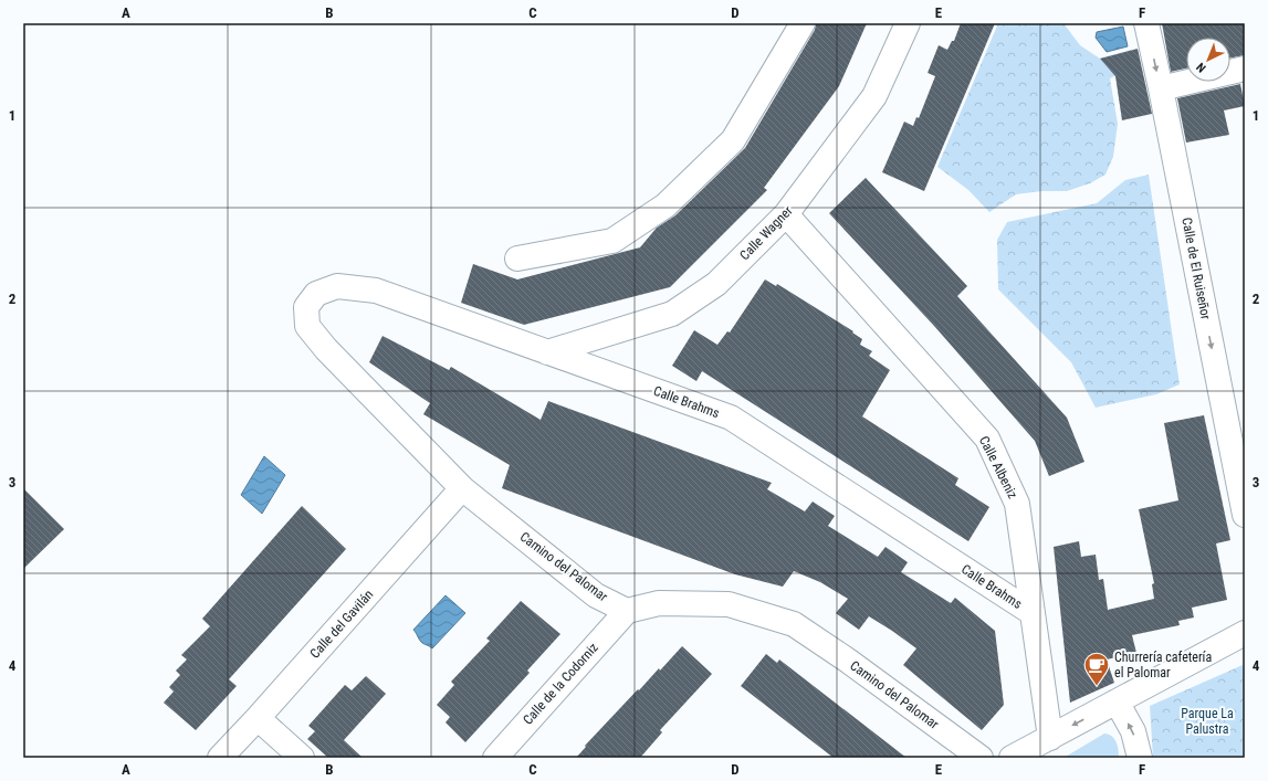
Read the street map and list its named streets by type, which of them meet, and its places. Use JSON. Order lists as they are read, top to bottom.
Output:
{
  "streets": {
    "street": [
      "Calle Wagner",
      "Calle de El Ruiseñor",
      "Calle Brahms",
      "Calle Albeniz",
      "Camino del Palomar",
      "Calle del Gavilán",
      "Calle de la Codorniz"
    ]
  },
  "crossings": [
    ["Calle Wagner", "Calle Brahms"],
    ["Calle Wagner", "Calle Albeniz"],
    ["Calle Brahms", "Calle Albeniz"],
    ["Calle Brahms", "Camino del Palomar"],
    ["Camino del Palomar", "Calle del Gavilán"],
    ["Camino del Palomar", "Calle de la Codorniz"]
  ],
  "one_way": ["Calle de El Ruiseñor"],
  "parks": ["Parque La Palustra"],
  "places": {
    "cafe": ["Churrería cafetería el Palomar"]
  },
  "north": "bottom left",
  "grid": {
    "columns": [
      "A",
      "B",
      "C",
      "D",
      "E",
      "F"
    ],
    "rows": [
      "1",
      "2",
      "3",
      "4"
    ]
  }
}
